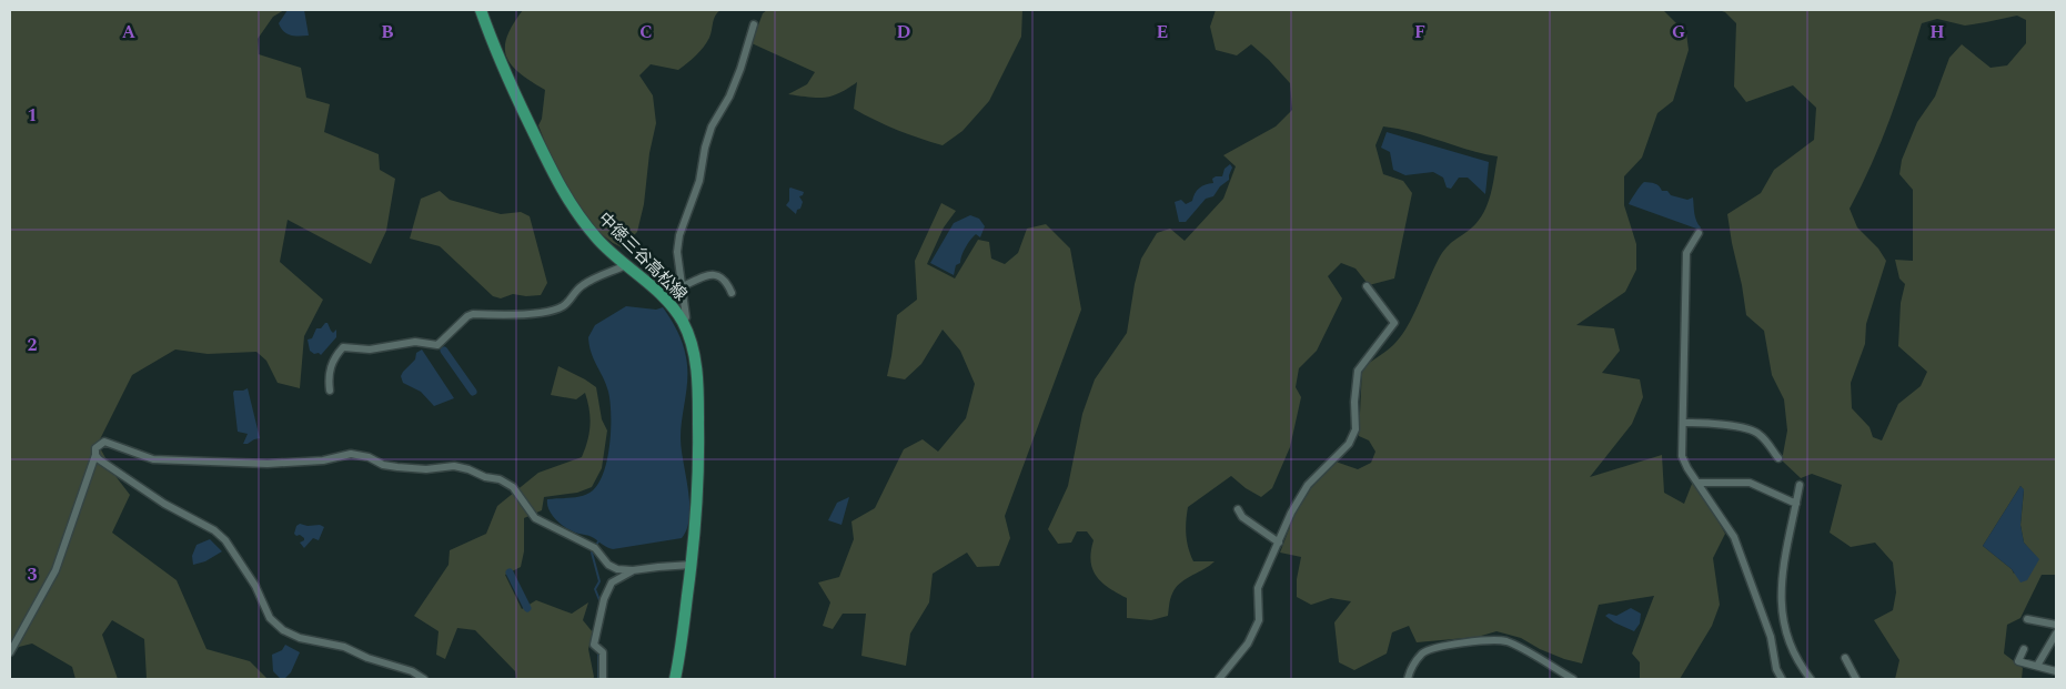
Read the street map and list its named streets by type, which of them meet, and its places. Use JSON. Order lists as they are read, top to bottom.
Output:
{
  "streets": {
    "main road": ["中徳三谷高松線"]
  },
  "grid": {
    "columns": [
      "A",
      "B",
      "C",
      "D",
      "E",
      "F",
      "G",
      "H"
    ],
    "rows": ["1", "2", "3"]
  }
}
